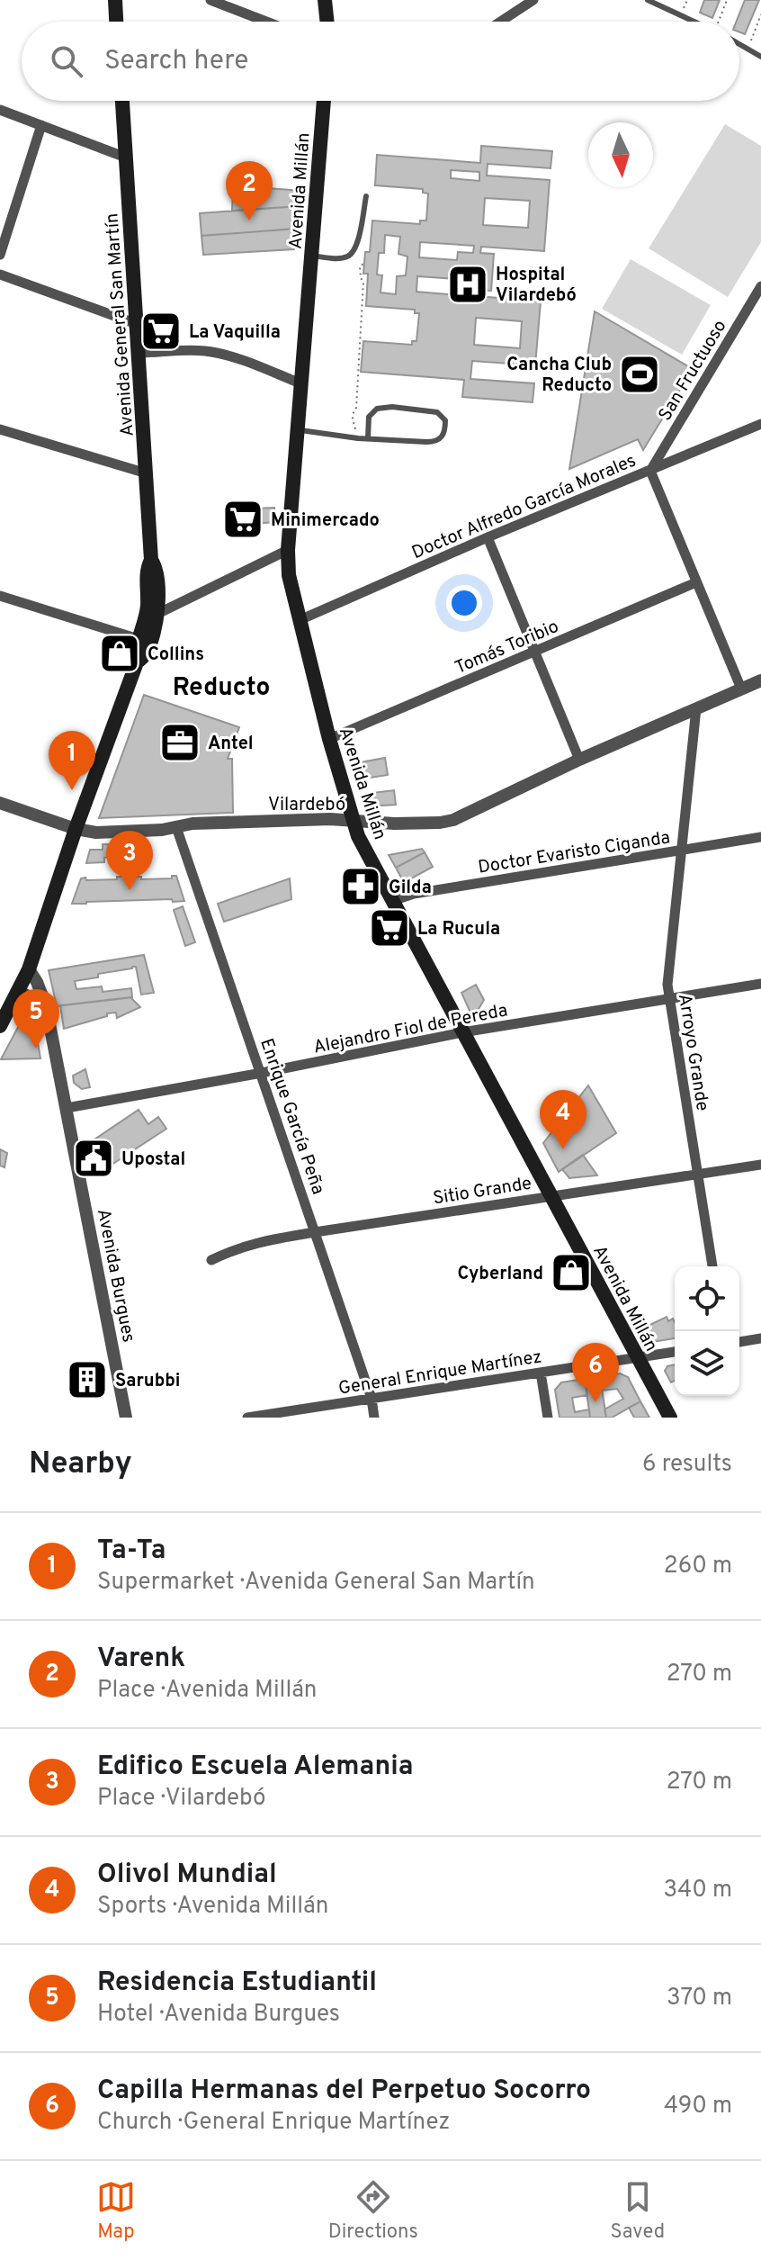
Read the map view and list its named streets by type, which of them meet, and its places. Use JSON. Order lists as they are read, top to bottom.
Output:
{
  "streets": {
    "main road": ["Avenida Millán", "Avenida General San Martín"],
    "street": [
      "San Fructuoso",
      "Doctor Alfredo García Morales",
      "Tomás Toribio",
      "Vilardebó",
      "Doctor Evaristo Ciganda",
      "Alejandro Fiol de Pereda",
      "Arroyo Grande",
      "Enrique García Peña",
      "Sitio Grande",
      "Avenida Burgues",
      "General Enrique Martínez"
    ]
  },
  "crossings": [
    ["Avenida Millán", "Doctor Alfredo García Morales"],
    ["Avenida Millán", "Tomás Toribio"],
    ["Avenida Millán", "Vilardebó"],
    ["Avenida Millán", "Doctor Evaristo Ciganda"],
    ["Avenida Millán", "Alejandro Fiol de Pereda"],
    ["Avenida Millán", "Sitio Grande"],
    ["Avenida Millán", "General Enrique Martínez"],
    ["Avenida General San Martín", "Vilardebó"],
    ["Avenida General San Martín", "Avenida Burgues"],
    ["San Fructuoso", "Doctor Alfredo García Morales"],
    ["Vilardebó", "Arroyo Grande"],
    ["Vilardebó", "Enrique García Peña"],
    ["Doctor Evaristo Ciganda", "Arroyo Grande"],
    ["Alejandro Fiol de Pereda", "Arroyo Grande"],
    ["Alejandro Fiol de Pereda", "Enrique García Peña"],
    ["Alejandro Fiol de Pereda", "Avenida Burgues"],
    ["Arroyo Grande", "Sitio Grande"],
    ["Enrique García Peña", "Sitio Grande"],
    ["Enrique García Peña", "General Enrique Martínez"]
  ],
  "districts": ["Reducto"],
  "places": {
    "hospital": ["Hospital Vilardebó"],
    "supermarket": ["La Vaquilla", "Minimercado", "La Rucula"],
    "sports": ["Cancha Club Reducto"],
    "shop": ["Collins", "Cyberland"],
    "office": ["Antel"],
    "pharmacy": ["Gilda"],
    "public building": ["Upostal"],
    "building": ["Sarubbi"]
  },
  "north": "bottom",
  "page": {
    "search": "Search here",
    "pins": [
      "2",
      "1",
      "3",
      "5",
      "4",
      "6"
    ],
    "heading": ["Nearby", "6 results"],
    "list": [
      {
        "mark": "1",
        "name": "Ta-Ta",
        "note": "Supermarket · Avenida General San Martín",
        "value": "260 m"
      },
      {
        "mark": "2",
        "name": "Varenk",
        "note": "Place · Avenida Millán",
        "value": "270 m"
      },
      {
        "mark": "3",
        "name": "Edifico Escuela Alemania",
        "note": "Place · Vilardebó",
        "value": "270 m"
      },
      {
        "mark": "4",
        "name": "Olivol Mundial",
        "note": "Sports · Avenida Millán",
        "value": "340 m"
      },
      {
        "mark": "5",
        "name": "Residencia Estudiantil",
        "note": "Hotel · Avenida Burgues",
        "value": "370 m"
      },
      {
        "mark": "6",
        "name": "Capilla Hermanas del Perpetuo Socorro",
        "note": "Church · General Enrique Martínez",
        "value": "490 m"
      }
    ],
    "nav": ["Map", "Directions", "Saved"]
  }
}
